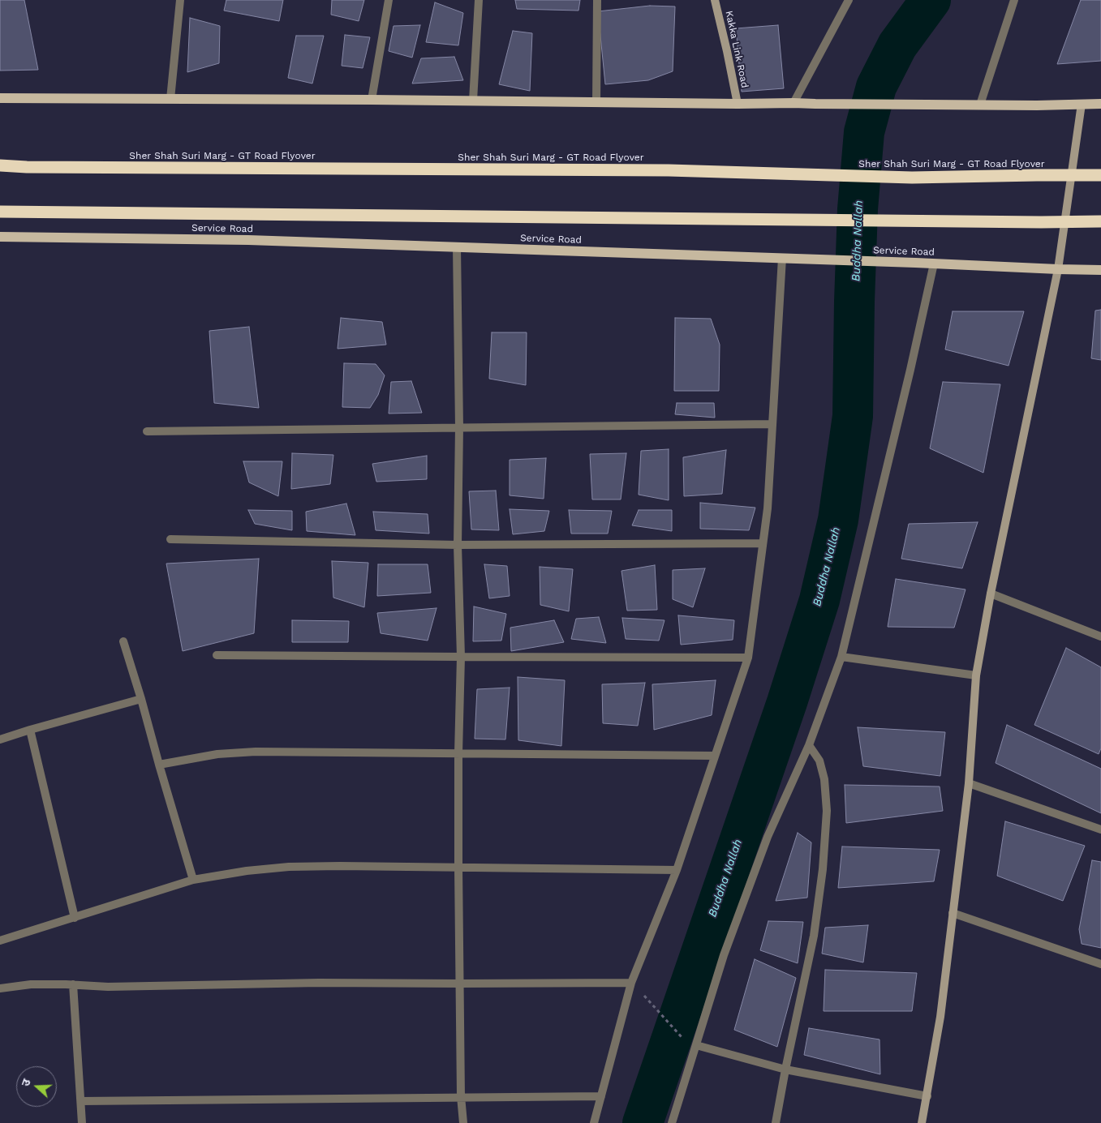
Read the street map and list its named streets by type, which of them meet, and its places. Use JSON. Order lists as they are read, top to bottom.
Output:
{
  "streets": {
    "highway": ["Sher Shah Suri Marg - GT Road Flyover"],
    "main road": ["Service Road"],
    "street": ["Kakka Link Road"]
  },
  "water": ["Buddha Nallah"],
  "north": "left"
}
